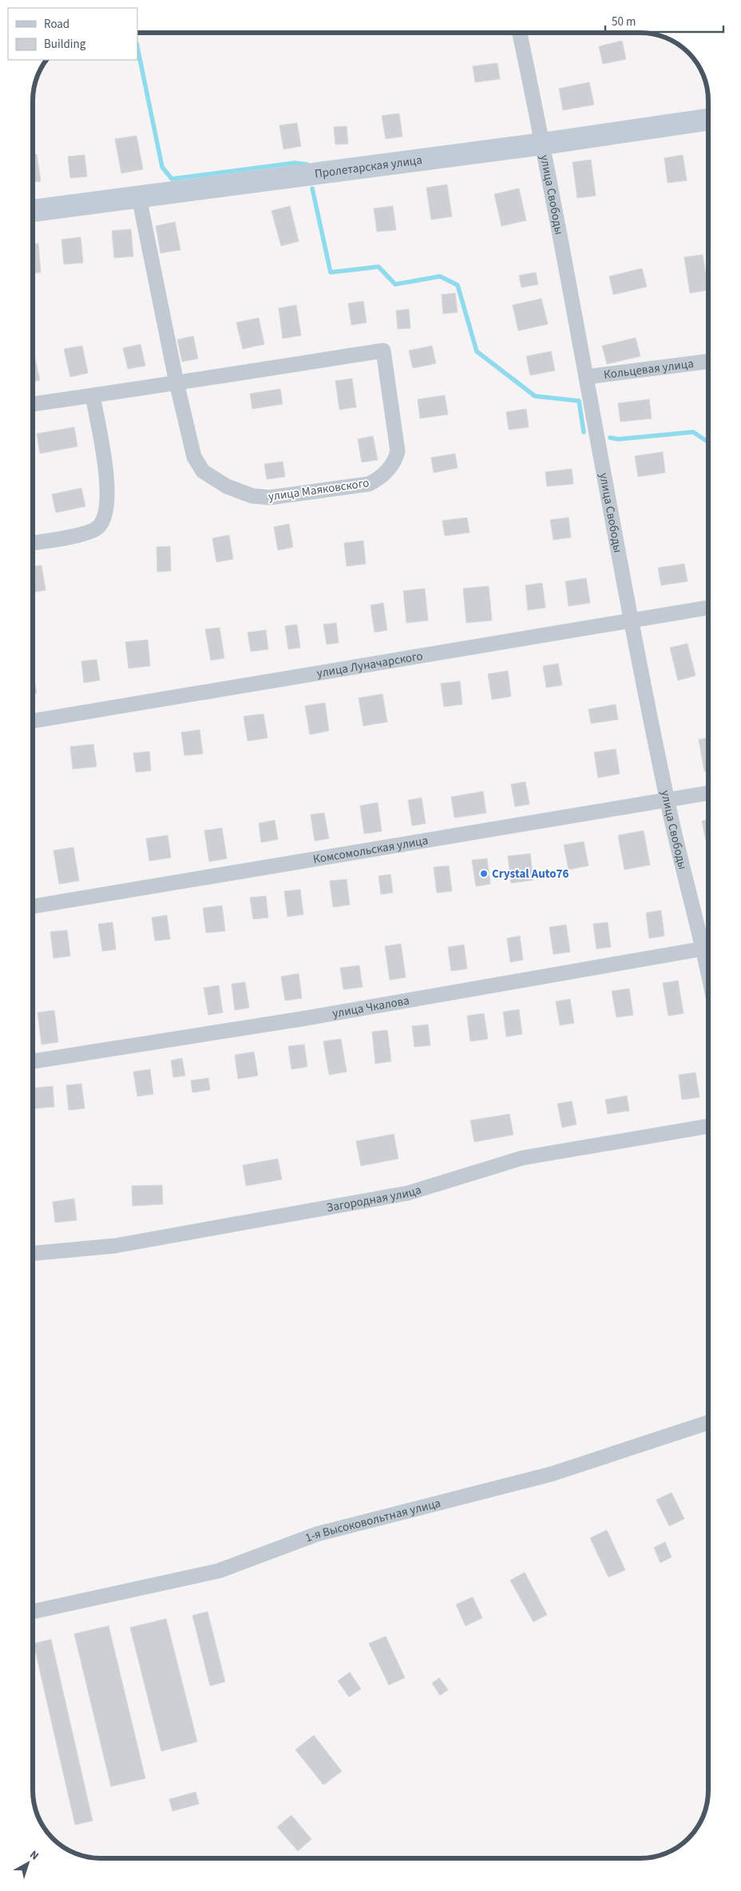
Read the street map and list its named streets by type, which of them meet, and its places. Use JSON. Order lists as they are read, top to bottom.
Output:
{
  "streets": {
    "main road": ["Пролетарская улица"],
    "street": [
      "улица Свободы",
      "Кольцевая улица",
      "улица Маяковского",
      "улица Луначарского",
      "Комсомольская улица",
      "улица Чкалова",
      "Загородная улица",
      "1-я Высоковольтная улица"
    ]
  },
  "crossings": [
    ["Пролетарская улица", "улица Свободы"],
    ["Пролетарская улица", "улица Маяковского"],
    ["улица Свободы", "Кольцевая улица"],
    ["улица Свободы", "улица Луначарского"],
    ["улица Свободы", "Комсомольская улица"],
    ["улица Свободы", "улица Чкалова"]
  ],
  "places": ["Crystal Auto76"],
  "legend": ["Road", "Building"],
  "scale_bar": "50 m",
  "north": "top right"
}
